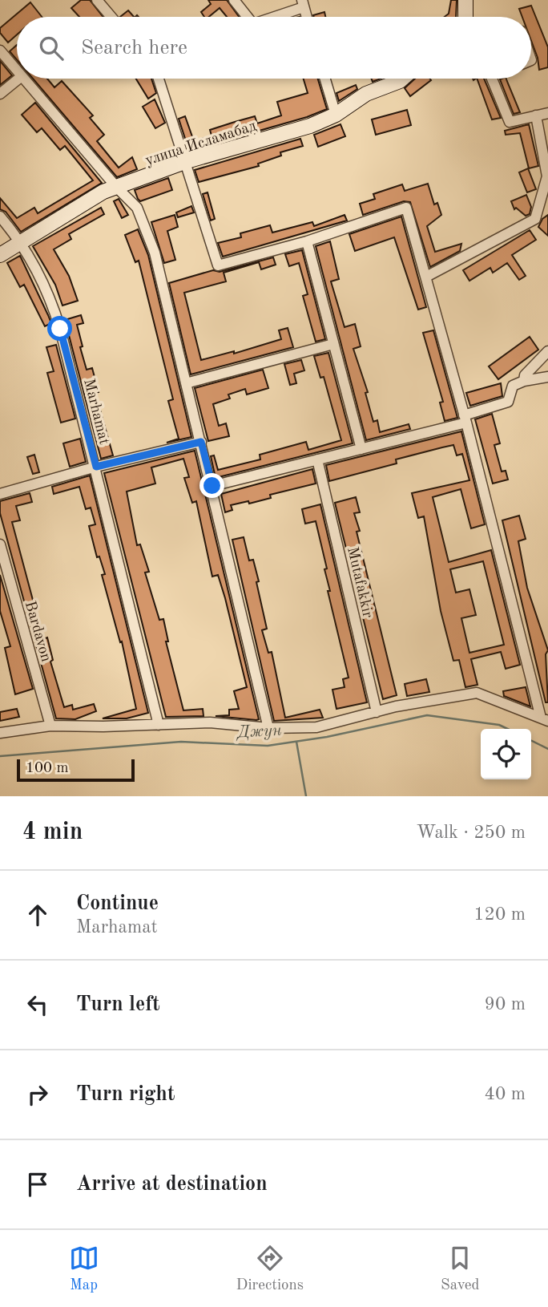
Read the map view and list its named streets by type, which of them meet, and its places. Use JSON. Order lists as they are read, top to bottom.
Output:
{
  "streets": {
    "street": [
      "улица Исламабад",
      "Marhamat",
      "Mutafakkir",
      "Bardavon"
    ]
  },
  "crossings": [
    ["улица Исламабад", "Marhamat"]
  ],
  "water": ["Джун"],
  "scale_bar": "100 m",
  "page": {
    "search": "Search here",
    "scale": "100 m",
    "heading": ["4 min", "Walk · 250 m"],
    "list": [
      ["Continue", "Marhamat", "120 m"],
      ["Turn left", "90 m"],
      ["Turn right", "40 m"],
      "Arrive at destination"
    ],
    "nav": ["Map", "Directions", "Saved"]
  }
}
